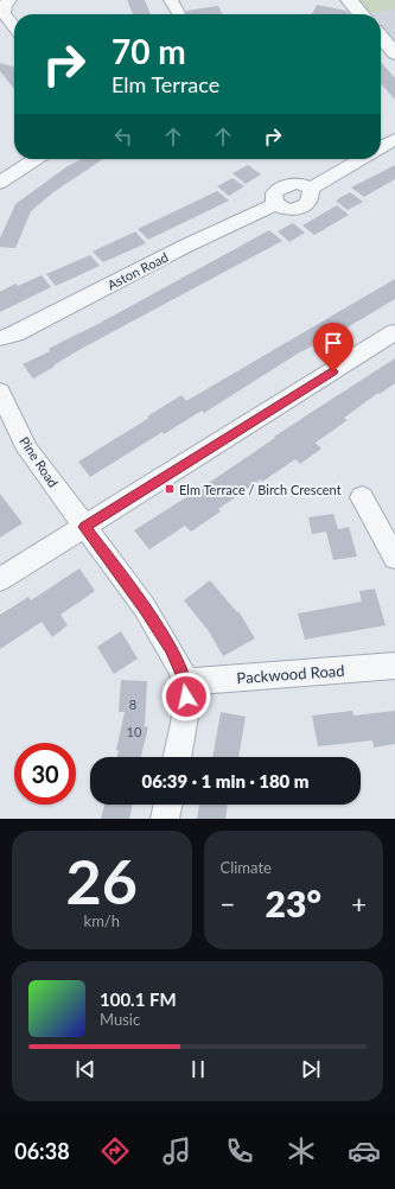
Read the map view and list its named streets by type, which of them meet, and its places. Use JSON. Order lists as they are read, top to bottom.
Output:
{
  "streets": {
    "street": ["Aston Road", "Pine Road", "Packwood Road"]
  },
  "crossings": [
    ["Pine Road", "Packwood Road"]
  ],
  "places": {
    "transit": ["Elm Terrace / Birch Crescent"]
  },
  "house_numbers": ["8", "10"],
  "page": {
    "turn": ["70 m", "Elm Terrace"],
    "limit": "30",
    "trip": "06:39 · 1 min · 180 m",
    "tile": [
      ["26", "km/h"],
      "Climate"
    ],
    "heat": ["−", "23°", "+"],
    "song": ["100.1 FM", "Music"],
    "tabs": "06:38"
  }
}
